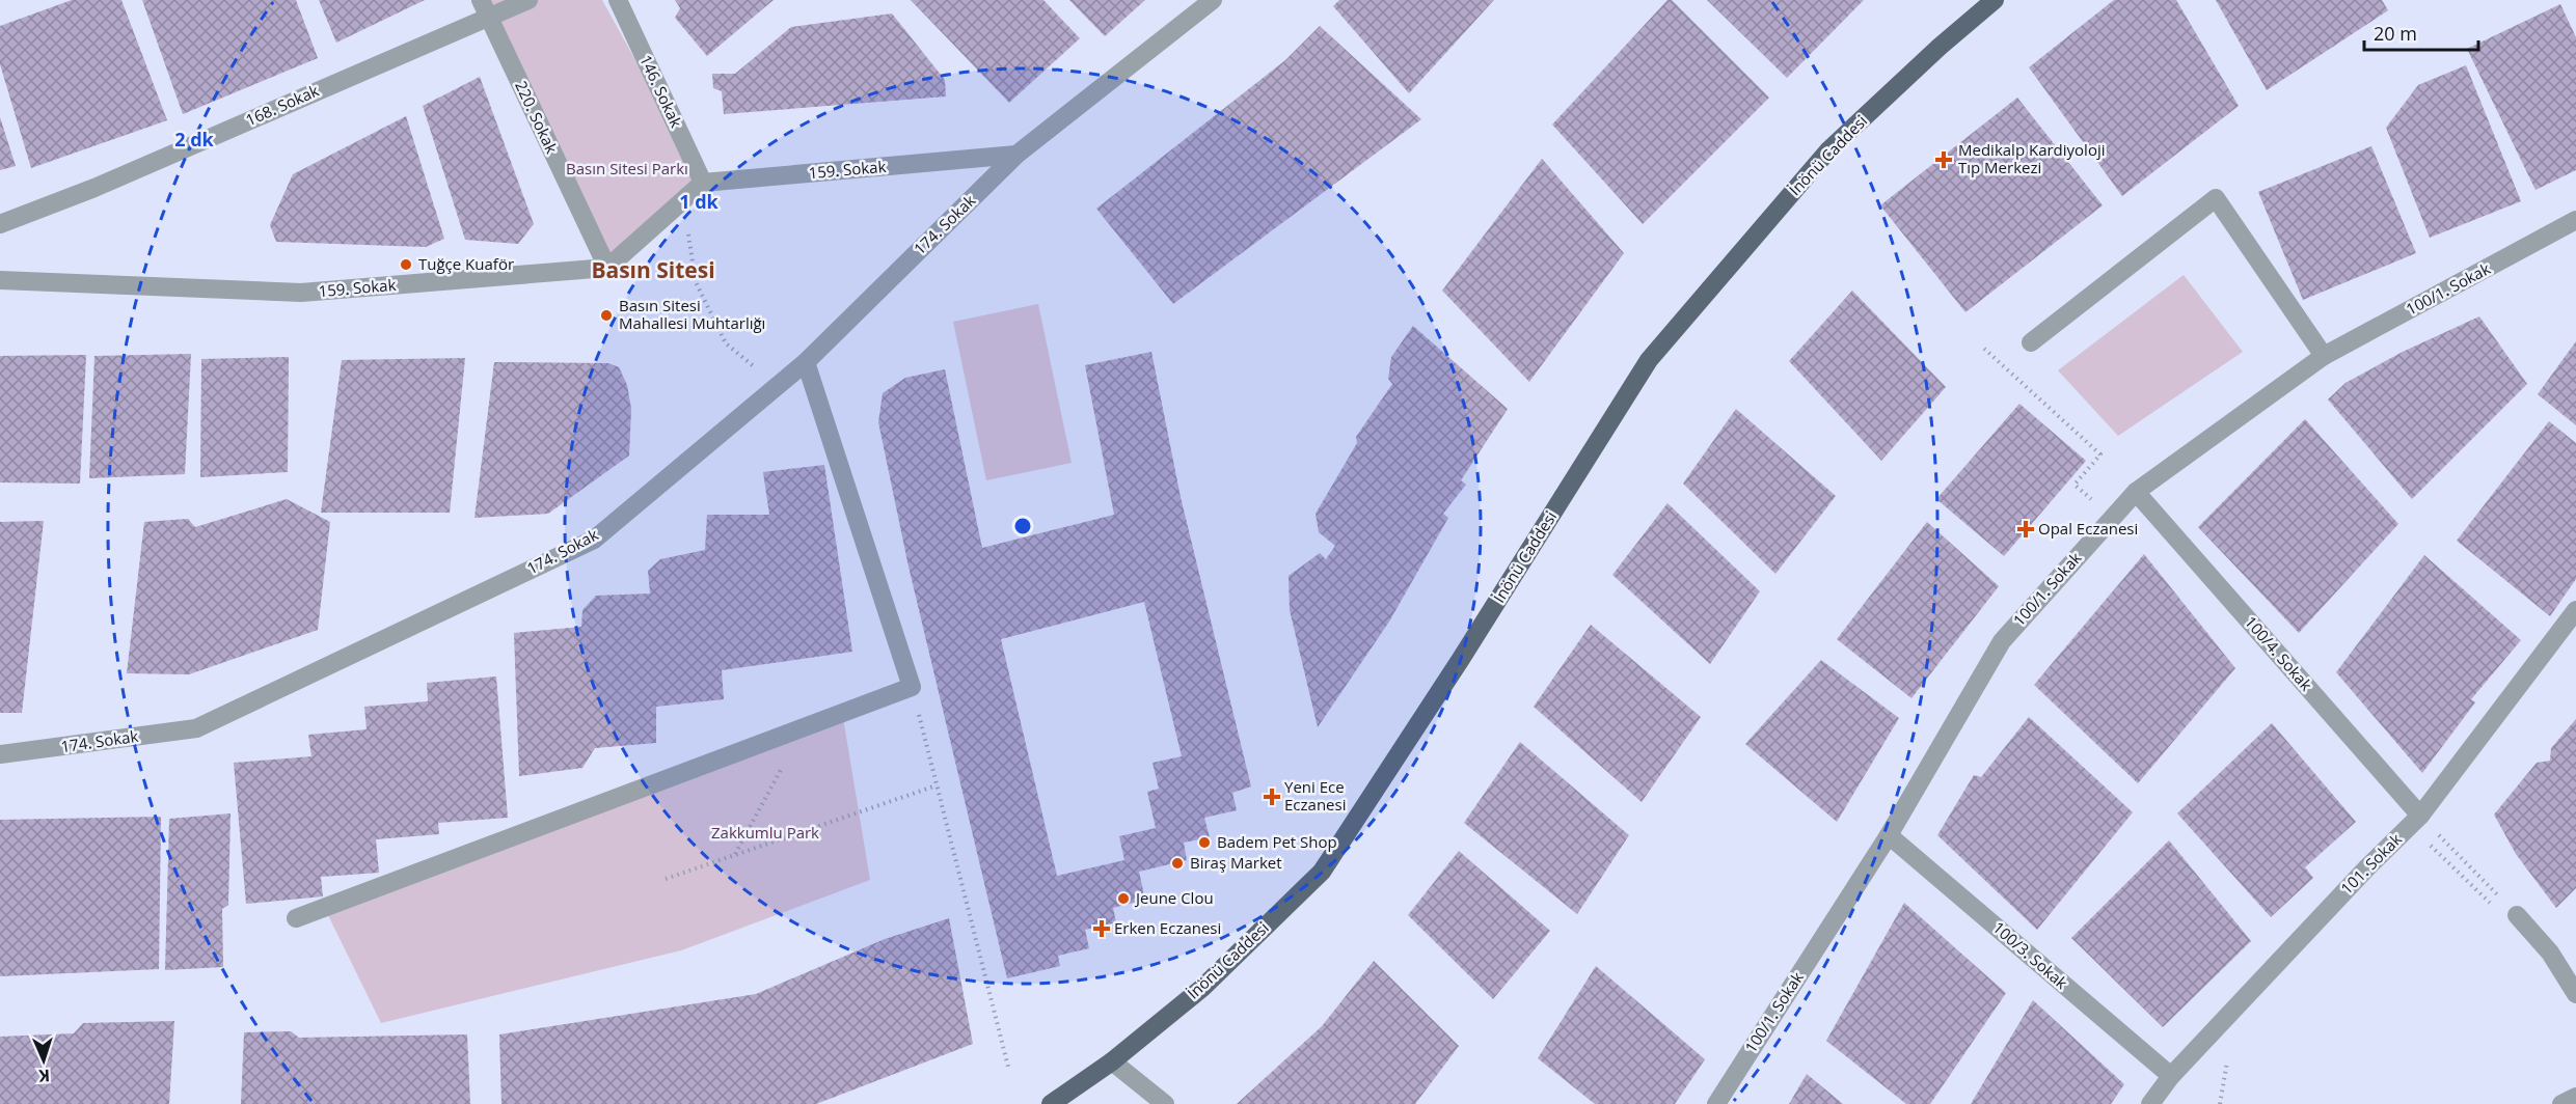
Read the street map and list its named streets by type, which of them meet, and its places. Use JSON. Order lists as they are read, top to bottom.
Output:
{
  "streets": {
    "main road": ["İnönü Caddesi"],
    "street": [
      "146. Sokak",
      "168. Sokak",
      "220. Sokak",
      "159. Sokak",
      "174. Sokak",
      "100/1. Sokak",
      "100/4. Sokak",
      "101. Sokak",
      "100/3. Sokak"
    ]
  },
  "crossings": [
    ["146. Sokak", "159. Sokak"],
    ["168. Sokak", "220. Sokak"],
    ["220. Sokak", "159. Sokak"],
    ["159. Sokak", "174. Sokak"],
    ["100/1. Sokak", "100/4. Sokak"],
    ["100/1. Sokak", "100/3. Sokak"],
    ["100/4. Sokak", "101. Sokak"],
    ["101. Sokak", "100/3. Sokak"]
  ],
  "districts": ["Basın Sitesi"],
  "parks": ["Basın Sitesi Parkı", "Zakkumlu Park"],
  "places": {
    "health": [
      "Medikalp Kardiyoloji Tıp Merkezi",
      "Opal Eczanesi",
      "Yeni Ece Eczanesi",
      "Erken Eczanesi"
    ],
    "other": [
      "Tuğçe Kuaför",
      "Basın Sitesi Mahallesi Muhtarlığı",
      "Badem Pet Shop",
      "Biraş Market",
      "Jeune Clou"
    ]
  },
  "scale_bar": "20 m",
  "north": "bottom",
  "rings": ["2 dk", "1 dk"]
}
